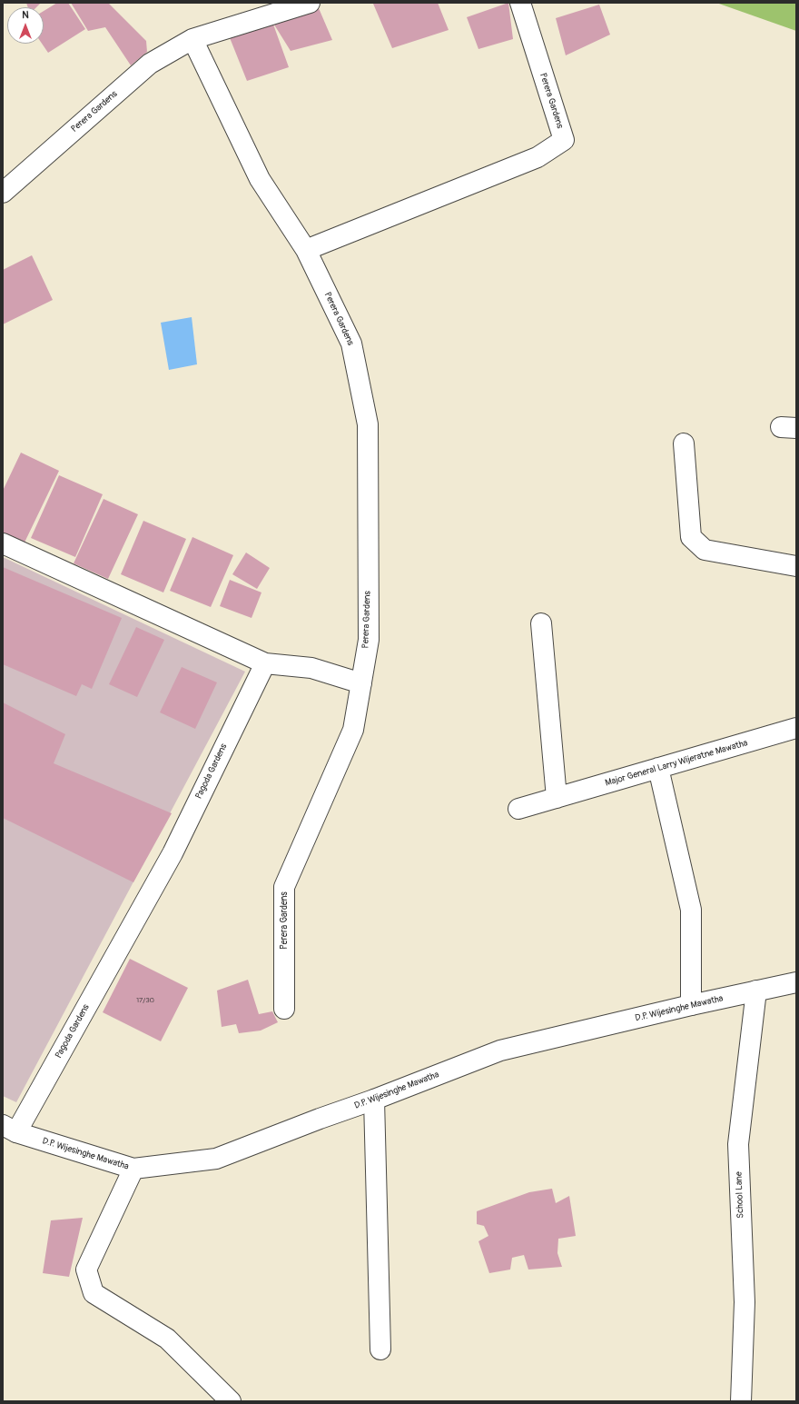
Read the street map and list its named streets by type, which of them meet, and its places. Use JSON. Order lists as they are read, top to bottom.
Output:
{
  "streets": {
    "street": [
      "Perera Gardens",
      "Major General Larry Wijeratne Mawatha",
      "Pagoda Gardens",
      "D.P. Wijesinghe Mawatha",
      "School Lane"
    ]
  },
  "crossings": [
    ["Pagoda Gardens", "D.P. Wijesinghe Mawatha"],
    ["D.P. Wijesinghe Mawatha", "School Lane"]
  ],
  "house_numbers": ["17/30"],
  "north": "top"
}
